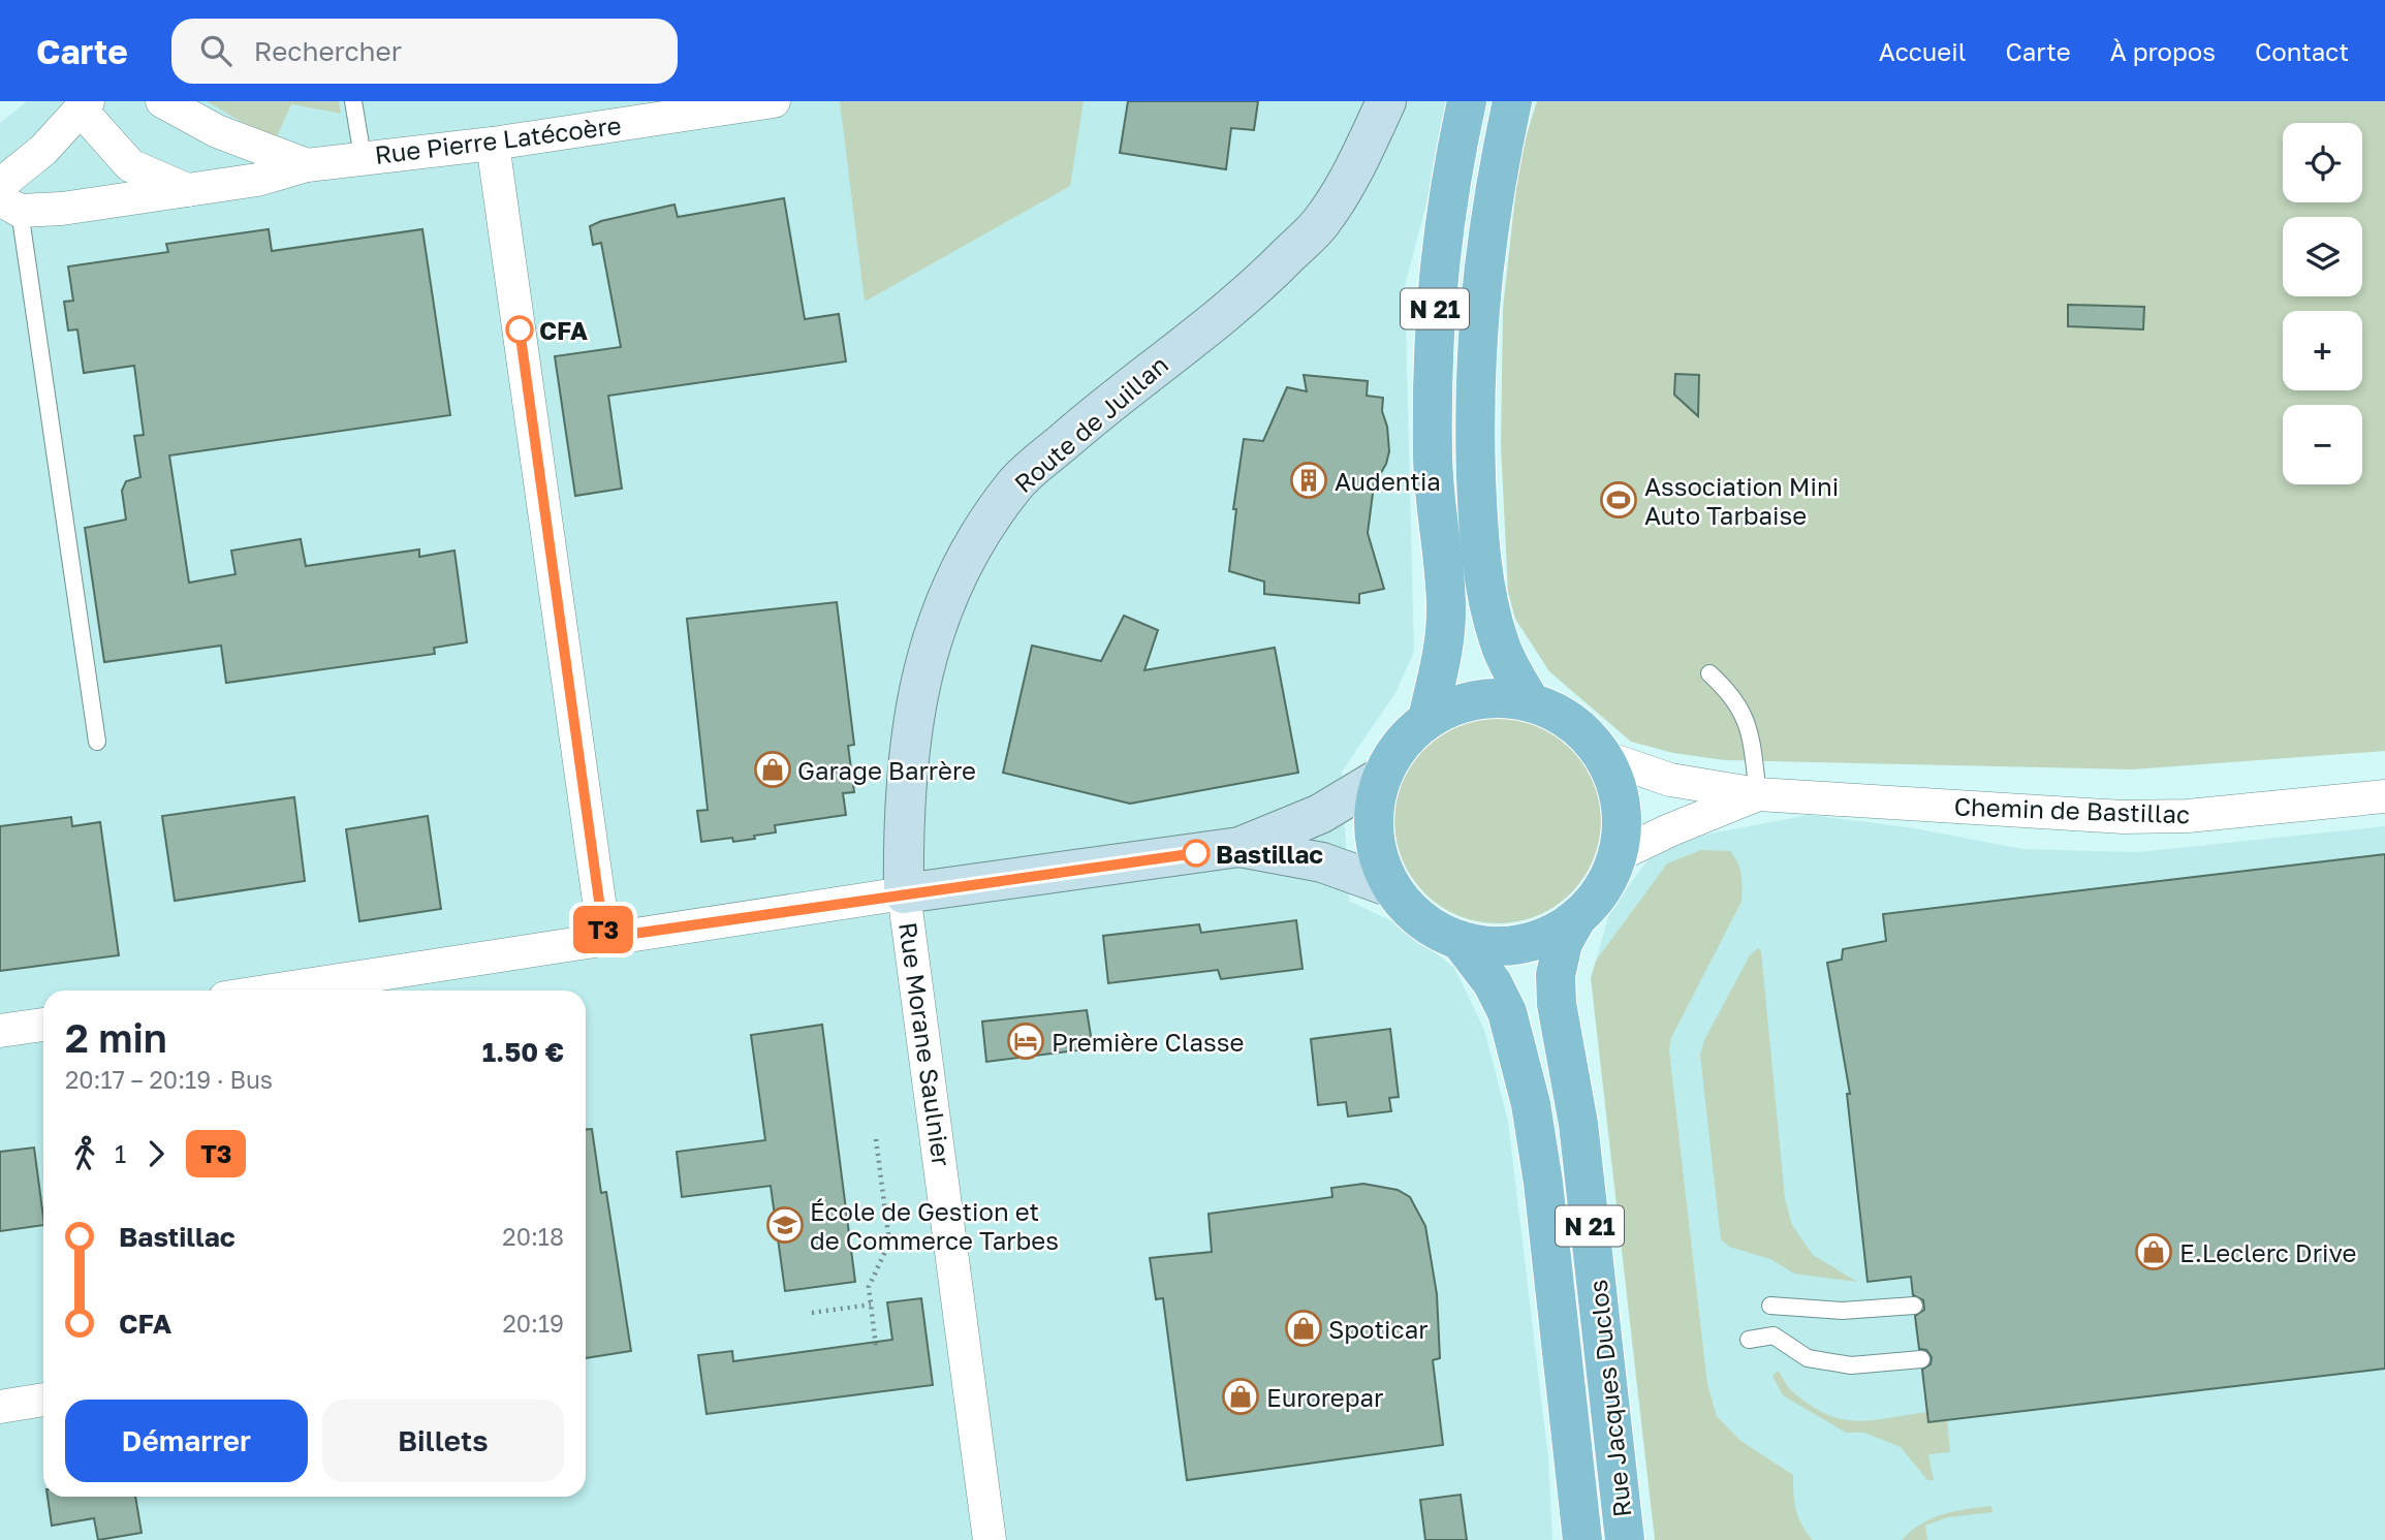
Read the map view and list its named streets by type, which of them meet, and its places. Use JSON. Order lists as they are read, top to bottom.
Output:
{
  "streets": {
    "main road": ["N 21", "Rue Jacques Duclos"],
    "street": [
      "Rue Pierre Latécoère",
      "Route de Juillan",
      "Chemin de Bastillac",
      "Rue Morane Saulnier"
    ]
  },
  "crossings": [
    ["N 21", "Chemin de Bastillac"],
    ["N 21", "Rue Jacques Duclos"],
    ["Route de Juillan", "Rue Morane Saulnier"],
    ["Chemin de Bastillac", "Rue Jacques Duclos"]
  ],
  "places": {
    "other": ["CFA", "Bastillac"],
    "building": ["Audentia"],
    "sports": ["Association Mini Auto Tarbaise"],
    "shop": [
      "Garage Barrère",
      "E.Leclerc Drive",
      "Spoticar",
      "Eurorepar"
    ],
    "hotel": ["Première Classe"],
    "school or university": ["École de Gestion et de Commerce Tarbes"]
  },
  "lines": ["bus line T3"],
  "page": {
    "header": "Carte",
    "search": "Rechercher",
    "nav": [
      "Accueil",
      "Carte",
      "À propos",
      "Contact"
    ],
    "on_map": "T3",
    "map_buttons": ["+", "−"],
    "heading": ["2 min", "20:17 – 20:19 · Bus", "1.50 €"],
    "legs": ["1", "T3"],
    "list": [
      {
        "name": "Bastillac",
        "value": "20:18"
      },
      {
        "name": "CFA",
        "value": "20:19"
      }
    ],
    "buttons": ["Démarrer", "Billets"]
  }
}
